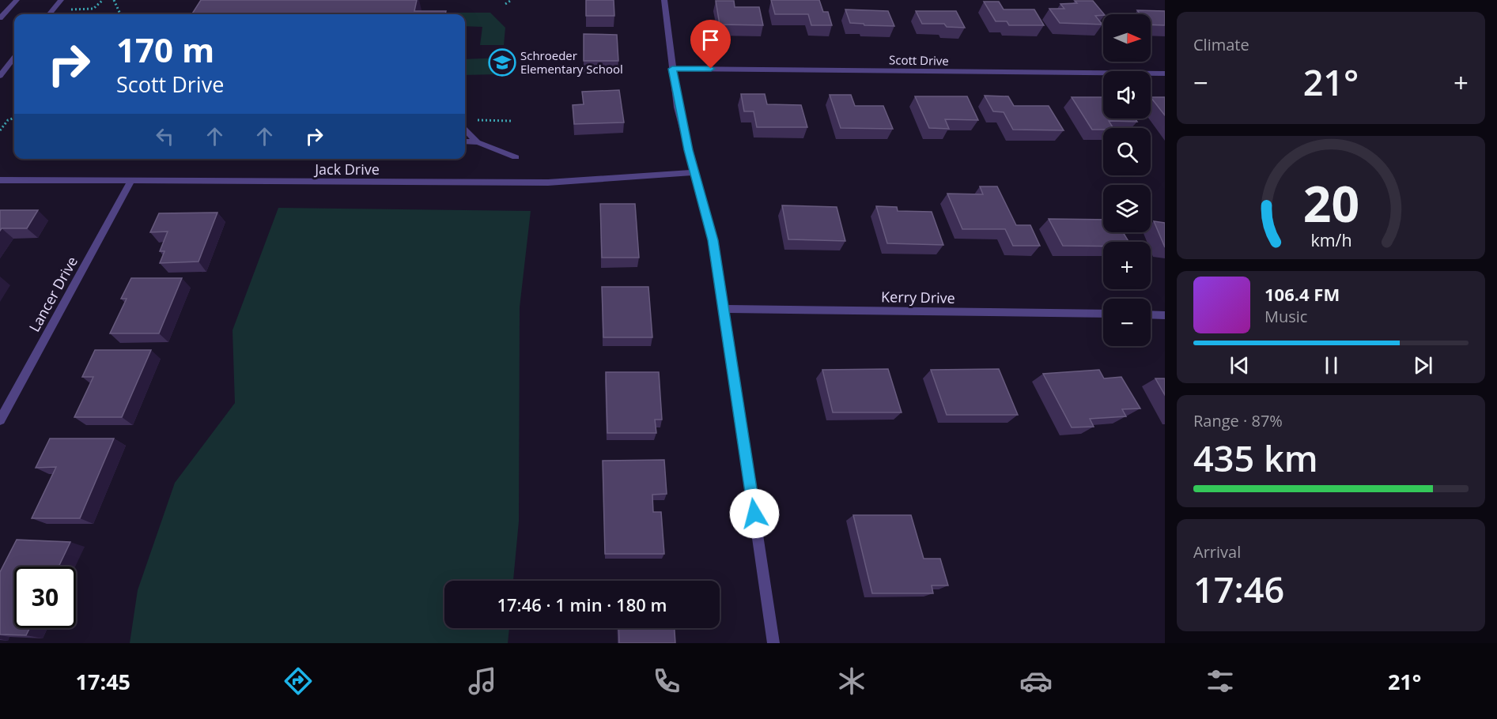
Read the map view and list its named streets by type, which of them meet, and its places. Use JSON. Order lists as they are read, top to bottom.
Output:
{
  "streets": {
    "street": [
      "Scott Drive",
      "Jack Drive",
      "Lancer Drive",
      "Kerry Drive"
    ]
  },
  "crossings": [
    ["Jack Drive", "Lancer Drive"]
  ],
  "places": {
    "school or university": ["Schroeder Elementary School"]
  },
  "north": "right",
  "page": {
    "tile": [
      "Climate",
      ["Range · 87%", "435 km"],
      ["Arrival", "17:46"]
    ],
    "map_buttons": ["+", "−"],
    "turn": ["170 m", "Scott Drive"],
    "heat": ["−", "21°", "+"],
    "song": ["106.4 FM", "Music"],
    "limit": "30",
    "trip": "17:46 · 1 min · 180 m",
    "tabs": ["17:45", "21°"],
    "gauge": ["20", "km/h"]
  }
}
